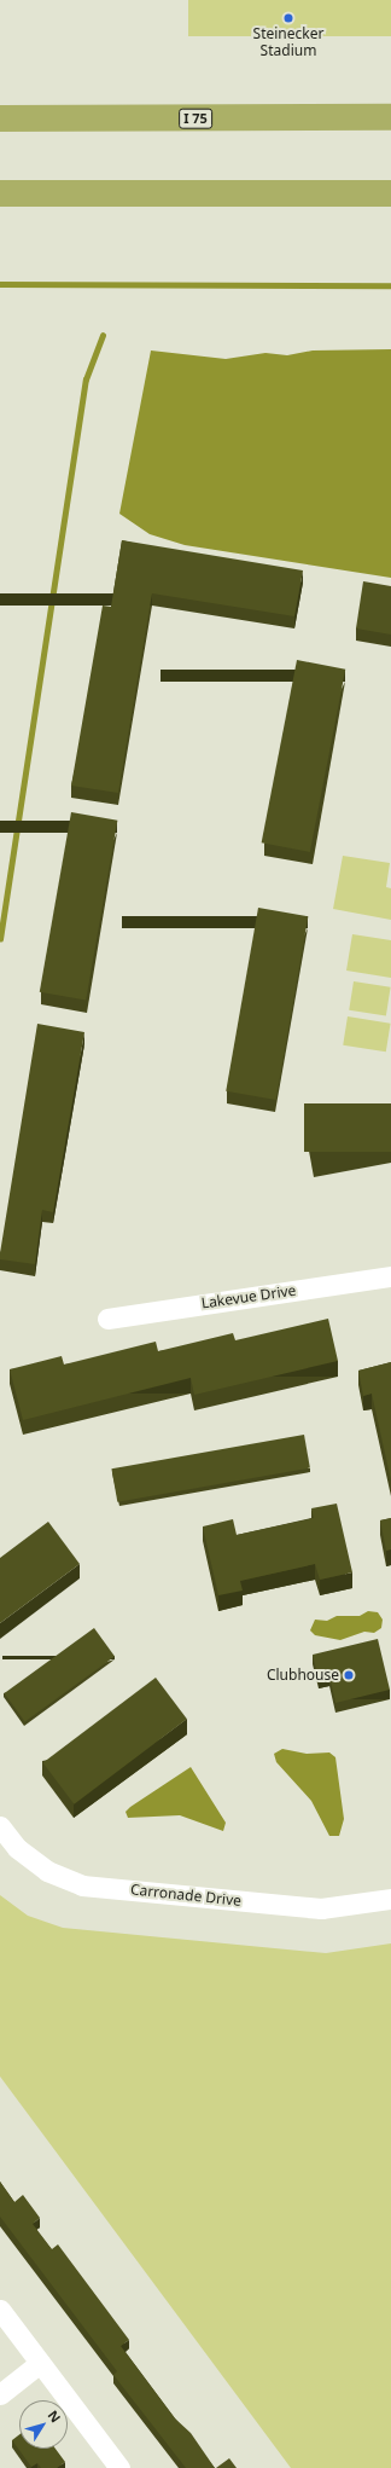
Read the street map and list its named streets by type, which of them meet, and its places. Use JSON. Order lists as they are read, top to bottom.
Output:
{
  "streets": {
    "highway": ["I 75"],
    "street": ["Lakevue Drive", "Carronade Drive"]
  },
  "places": ["Steinecker Stadium", "Clubhouse"],
  "north": "top right"
}
